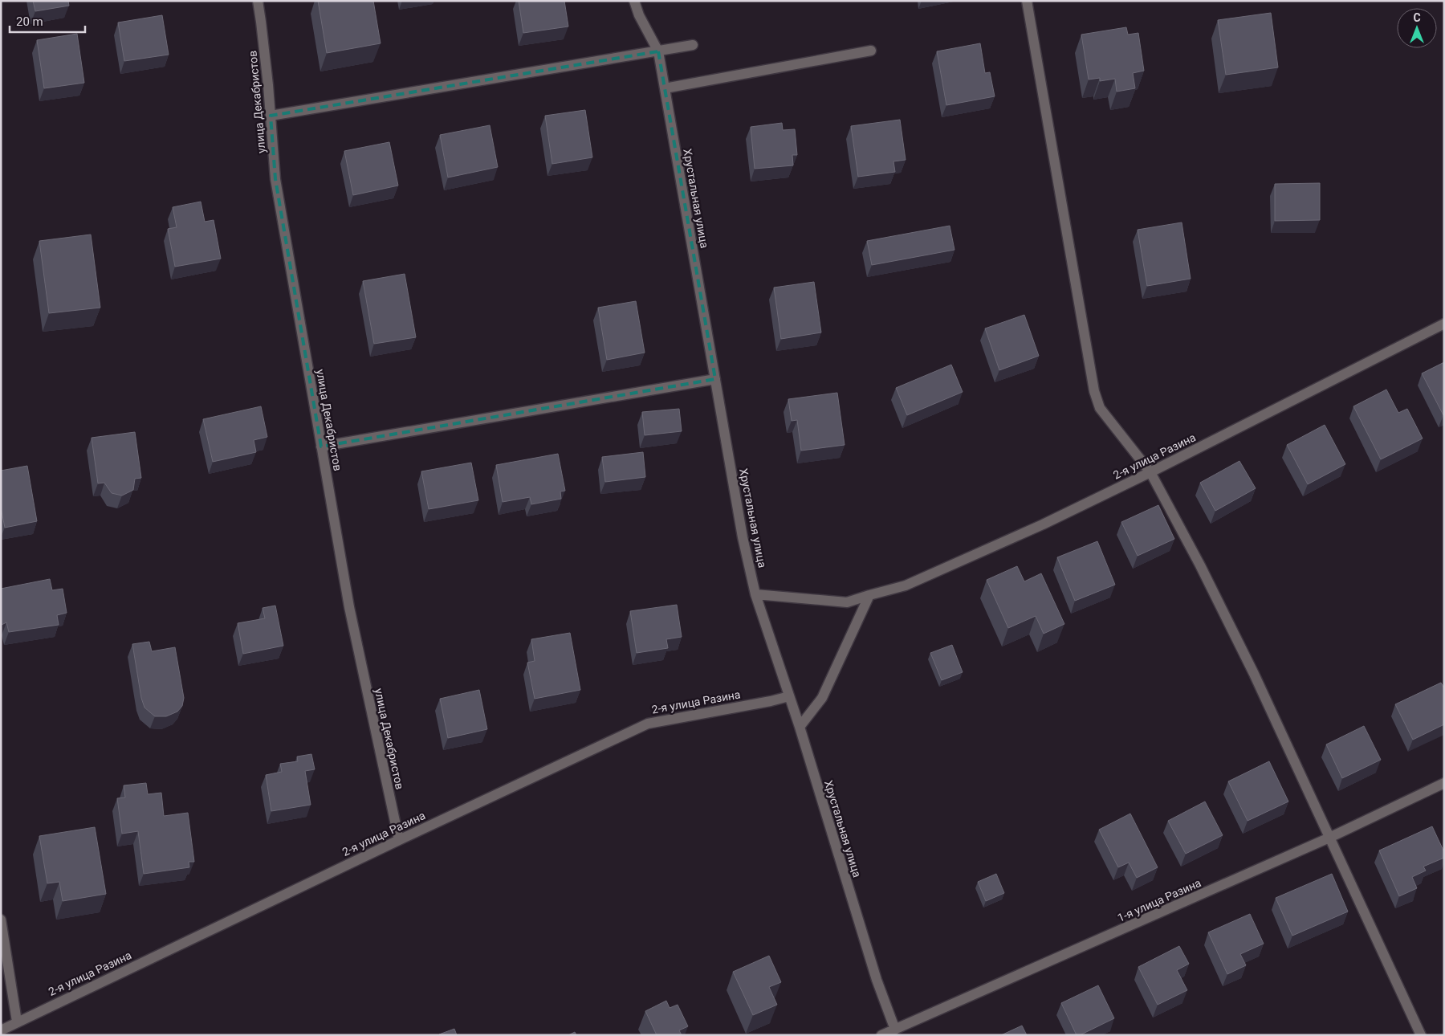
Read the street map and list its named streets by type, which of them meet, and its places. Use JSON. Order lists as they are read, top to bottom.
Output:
{
  "streets": {
    "street": [
      "улица Декабристов",
      "Хрустальная улица",
      "2-я улица Разина",
      "1-я улица Разина"
    ]
  },
  "crossings": [
    ["улица Декабристов", "2-я улица Разина"],
    ["Хрустальная улица", "2-я улица Разина"],
    ["Хрустальная улица", "1-я улица Разина"]
  ],
  "scale_bar": "20 m",
  "north": "top"
}
